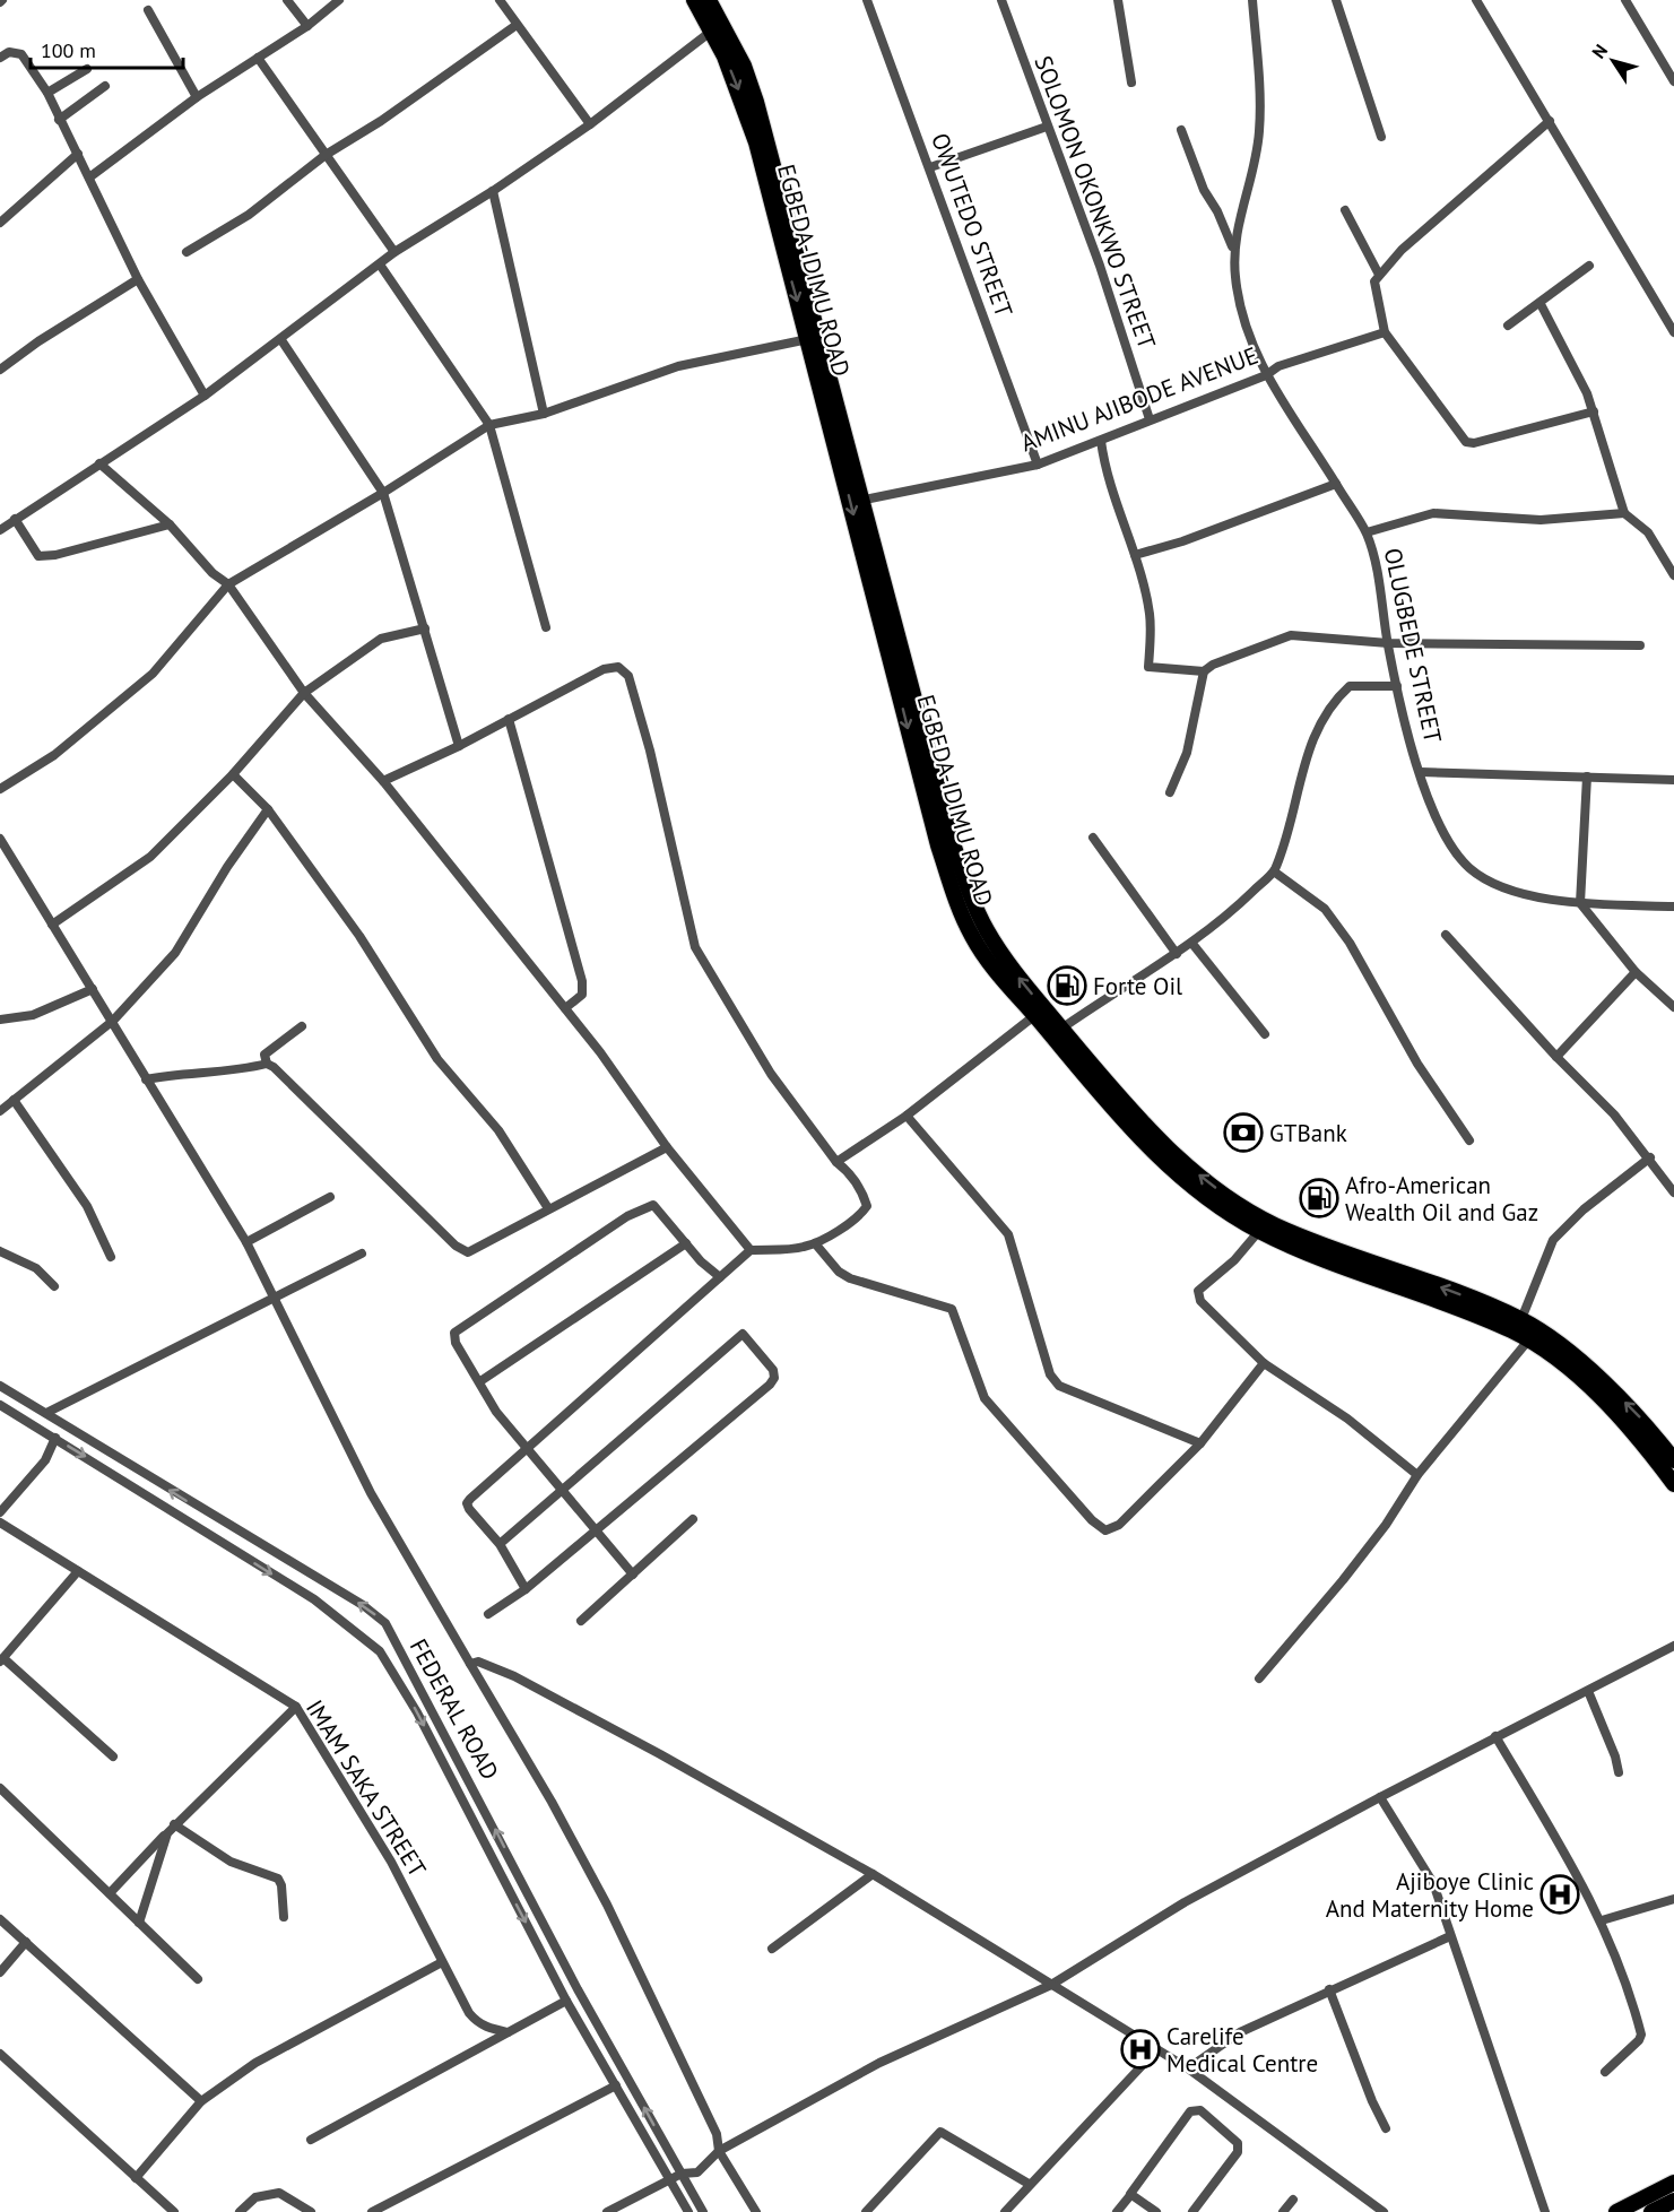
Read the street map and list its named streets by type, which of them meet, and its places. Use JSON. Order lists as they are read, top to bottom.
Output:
{
  "streets": {
    "main road": ["EGBEDA-IDIMU ROAD"],
    "street": [
      "SOLOMON OKONKWO STREET",
      "OWUTEDO STREET",
      "AMINU AJIBODE AVENUE",
      "OLUGBEDE STREET",
      "FEDERAL ROAD",
      "IMAM SAKA STREET"
    ]
  },
  "crossings": [
    ["SOLOMON OKONKWO STREET", "AMINU AJIBODE AVENUE"],
    ["OWUTEDO STREET", "AMINU AJIBODE AVENUE"],
    ["EGBEDA-IDIMU ROAD", "AMINU AJIBODE AVENUE"],
    ["AMINU AJIBODE AVENUE", "OLUGBEDE STREET"]
  ],
  "places": {
    "fuel station": ["Forte Oil", "Afro-American Wealth Oil and Gaz"],
    "bank": ["GTBank"],
    "hospital": ["Ajiboye Clinic And Maternity Home", "Carelife Medical Centre"]
  },
  "scale_bar": "100 m",
  "north": "top left"
}
